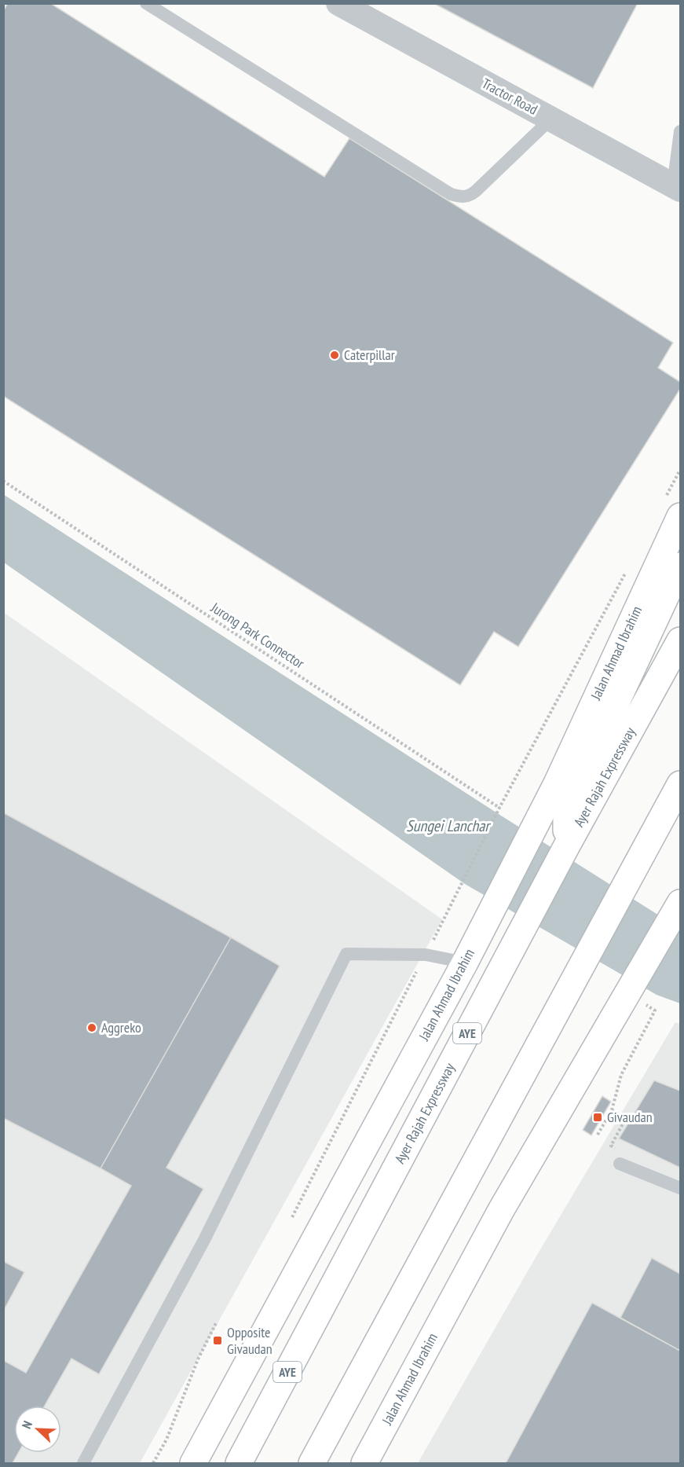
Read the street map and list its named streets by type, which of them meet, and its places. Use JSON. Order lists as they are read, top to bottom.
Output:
{
  "streets": {
    "main road": ["Jalan Ahmad Ibrahim", "Ayer Rajah Expressway", "AYE"],
    "street": ["Tractor Road"],
    "path": ["Jurong Park Connector"]
  },
  "water": ["Sungei Lanchar"],
  "places": {
    "other": ["Caterpillar", "Aggreko"],
    "transit": ["Givaudan", "Opposite Givaudan"]
  },
  "north": "top left"
}
